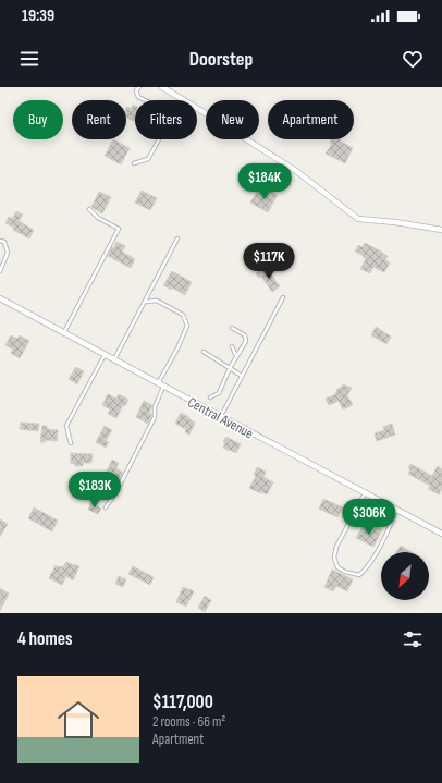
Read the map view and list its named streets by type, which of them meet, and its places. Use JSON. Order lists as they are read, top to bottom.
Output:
{
  "streets": {
    "street": ["Central Avenue"]
  },
  "north": "bottom left",
  "page": {
    "status": "19:39",
    "header": "Doorstep",
    "chip": [
      "Buy",
      "Rent",
      "Filters",
      "New",
      "Apartment"
    ],
    "price": [
      "$184K",
      "$117K",
      "$183K",
      "$306K"
    ],
    "heading": "4 homes",
    "list": [
      {
        "name": "$117,000",
        "note": "2 rooms · 66 m² · Apartment"
      }
    ]
  }
}
